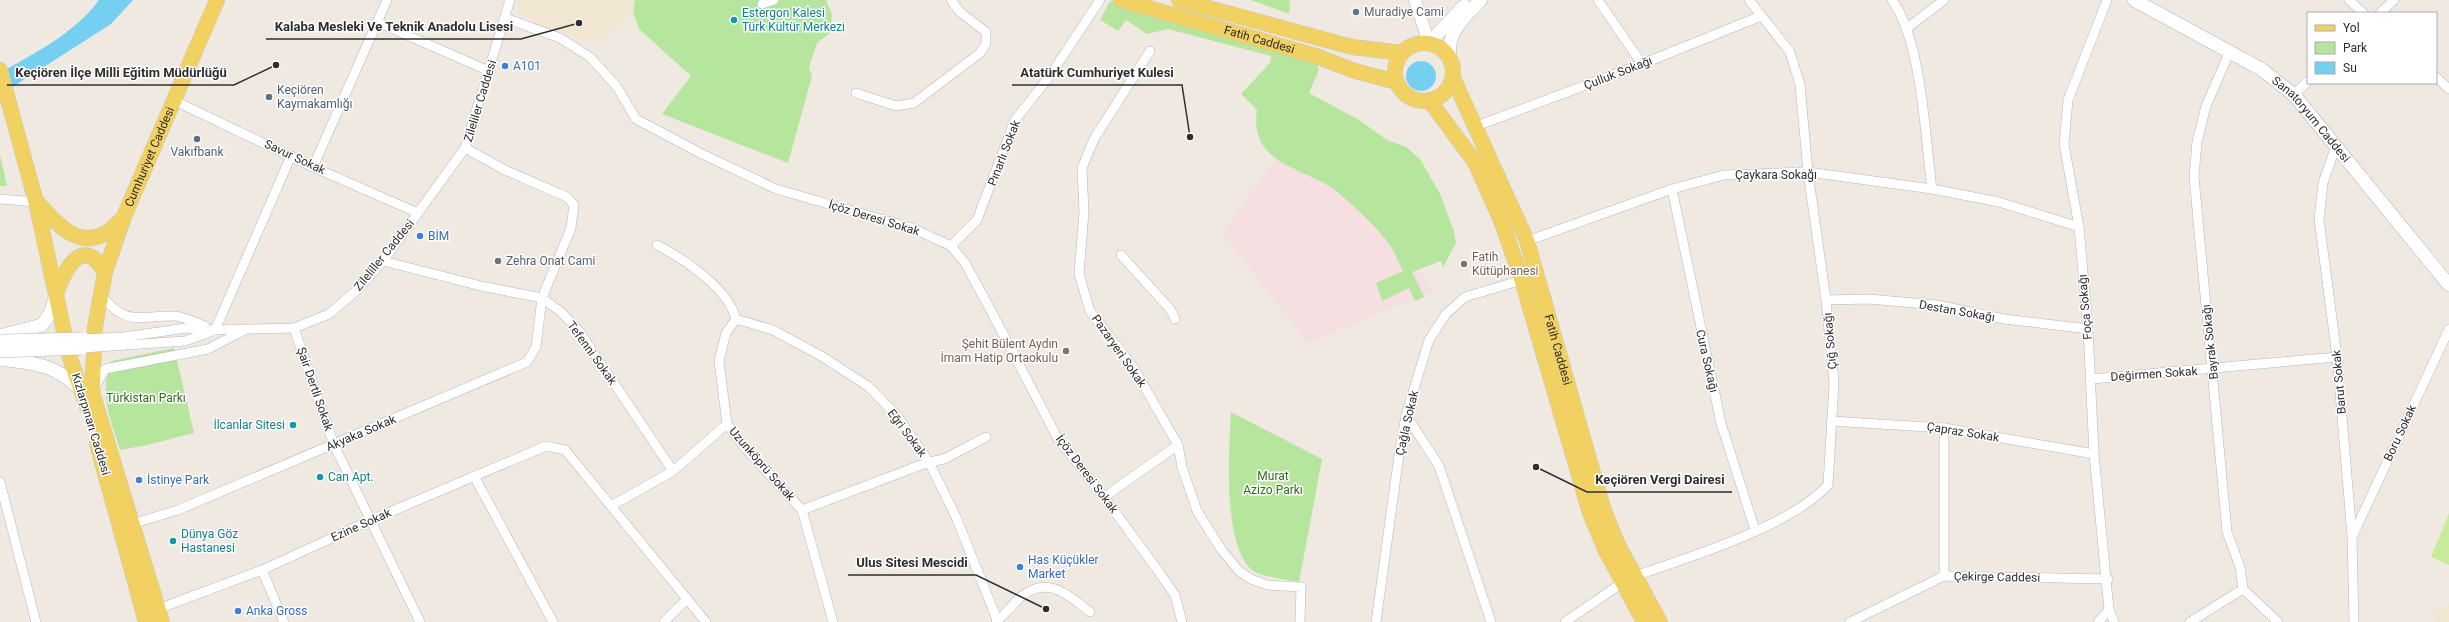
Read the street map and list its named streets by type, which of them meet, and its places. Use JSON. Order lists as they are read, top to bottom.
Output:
{
  "streets": {
    "main road": [
      "Fatih Caddesi",
      "Sanatoryum Caddesi",
      "Cumhuriyet Caddesi",
      "Kızlarpınarı Caddesi"
    ],
    "street": [
      "Çulluk Sokağı",
      "Zileliler Caddesi",
      "Pınarlı Sokak",
      "Savur Sokak",
      "Çaykara Sokağı",
      "İçöz Deresi Sokak",
      "Zileliller Caddesi",
      "Foça Sokağı",
      "Destan Sokağı",
      "Çığ Sokağı",
      "Bayrak Sokağı",
      "Pazaryeri Sokak",
      "Tefenni Sokak",
      "Cura Sokağı",
      "Değirmen Sokak",
      "Barut Sokak",
      "Şair Dertli Sokak",
      "Çağla Sokak",
      "Çapraz Sokak",
      "Akyaka Sokak",
      "Eğri Sokak",
      "Boru Sokak",
      "Uzunköprü Sokak",
      "Ezine Sokak",
      "Çekirge Caddesi"
    ]
  },
  "crossings": [
    ["Fatih Caddesi", "Çulluk Sokağı"],
    ["Fatih Caddesi", "Çaykara Sokağı"],
    ["Fatih Caddesi", "Çığ Sokağı"],
    ["Fatih Caddesi", "Çağla Sokak"],
    ["Çulluk Sokağı", "Çığ Sokağı"],
    ["Zileliler Caddesi", "Savur Sokak"],
    ["Zileliler Caddesi", "İçöz Deresi Sokak"],
    ["Zileliler Caddesi", "Zileliller Caddesi"],
    ["Zileliler Caddesi", "Akyaka Sokak"],
    ["Sanatoryum Caddesi", "Bayrak Sokağı"],
    ["Sanatoryum Caddesi", "Barut Sokak"],
    ["Pınarlı Sokak", "İçöz Deresi Sokak"],
    ["Cumhuriyet Caddesi", "Savur Sokak"],
    ["Cumhuriyet Caddesi", "Kızlarpınarı Caddesi"],
    ["Savur Sokak", "Zileliller Caddesi"],
    ["Çaykara Sokağı", "Foça Sokağı"],
    ["Çaykara Sokağı", "Çığ Sokağı"],
    ["Çaykara Sokağı", "Cura Sokağı"],
    ["Zileliller Caddesi", "Tefenni Sokak"],
    ["Zileliller Caddesi", "Şair Dertli Sokak"],
    ["Foça Sokağı", "Destan Sokağı"],
    ["Foça Sokağı", "Değirmen Sokak"],
    ["Foça Sokağı", "Çapraz Sokak"],
    ["Foça Sokağı", "Çekirge Caddesi"],
    ["Destan Sokağı", "Çığ Sokağı"],
    ["Çığ Sokağı", "Cura Sokağı"],
    ["Çığ Sokağı", "Çapraz Sokak"],
    ["Bayrak Sokağı", "Değirmen Sokak"],
    ["Tefenni Sokak", "Akyaka Sokak"],
    ["Değirmen Sokak", "Barut Sokak"],
    ["Barut Sokak", "Boru Sokak"],
    ["Şair Dertli Sokak", "Akyaka Sokak"],
    ["Şair Dertli Sokak", "Ezine Sokak"],
    ["Kızlarpınarı Caddesi", "Akyaka Sokak"],
    ["Kızlarpınarı Caddesi", "Ezine Sokak"],
    ["Eğri Sokak", "Uzunköprü Sokak"]
  ],
  "parks": ["Türkistan Parkı", "Murat Azizo Parkı"],
  "places": [
    "Muradiye Cami",
    "Estergon Kalesi Türk Kültür Merkezi",
    "Kalaba Mesleki Ve Teknik Anadolu Lisesi",
    "Keçiören İlçe Milli Eğitim Müdürlüğü",
    "A101",
    "Keçiören Kaymakamlığı",
    "Atatürk Cumhuriyet Kulesi",
    "Vakıfbank",
    "BİM",
    "Zehra Onat Cami",
    "Fatih Kütüphanesi",
    "Şehit Bülent Aydın İmam Hatip Ortaokulu",
    "İlcanlar Sitesi",
    "Keçiören Vergi Dairesi",
    "Can Apt.",
    "İstinye Park",
    "Dünya Göz Hastanesi",
    "Has Küçükler Market",
    "Ulus Sitesi Mescidi",
    "Anka Gross"
  ],
  "legend": ["Yol", "Park", "Su"]
}
